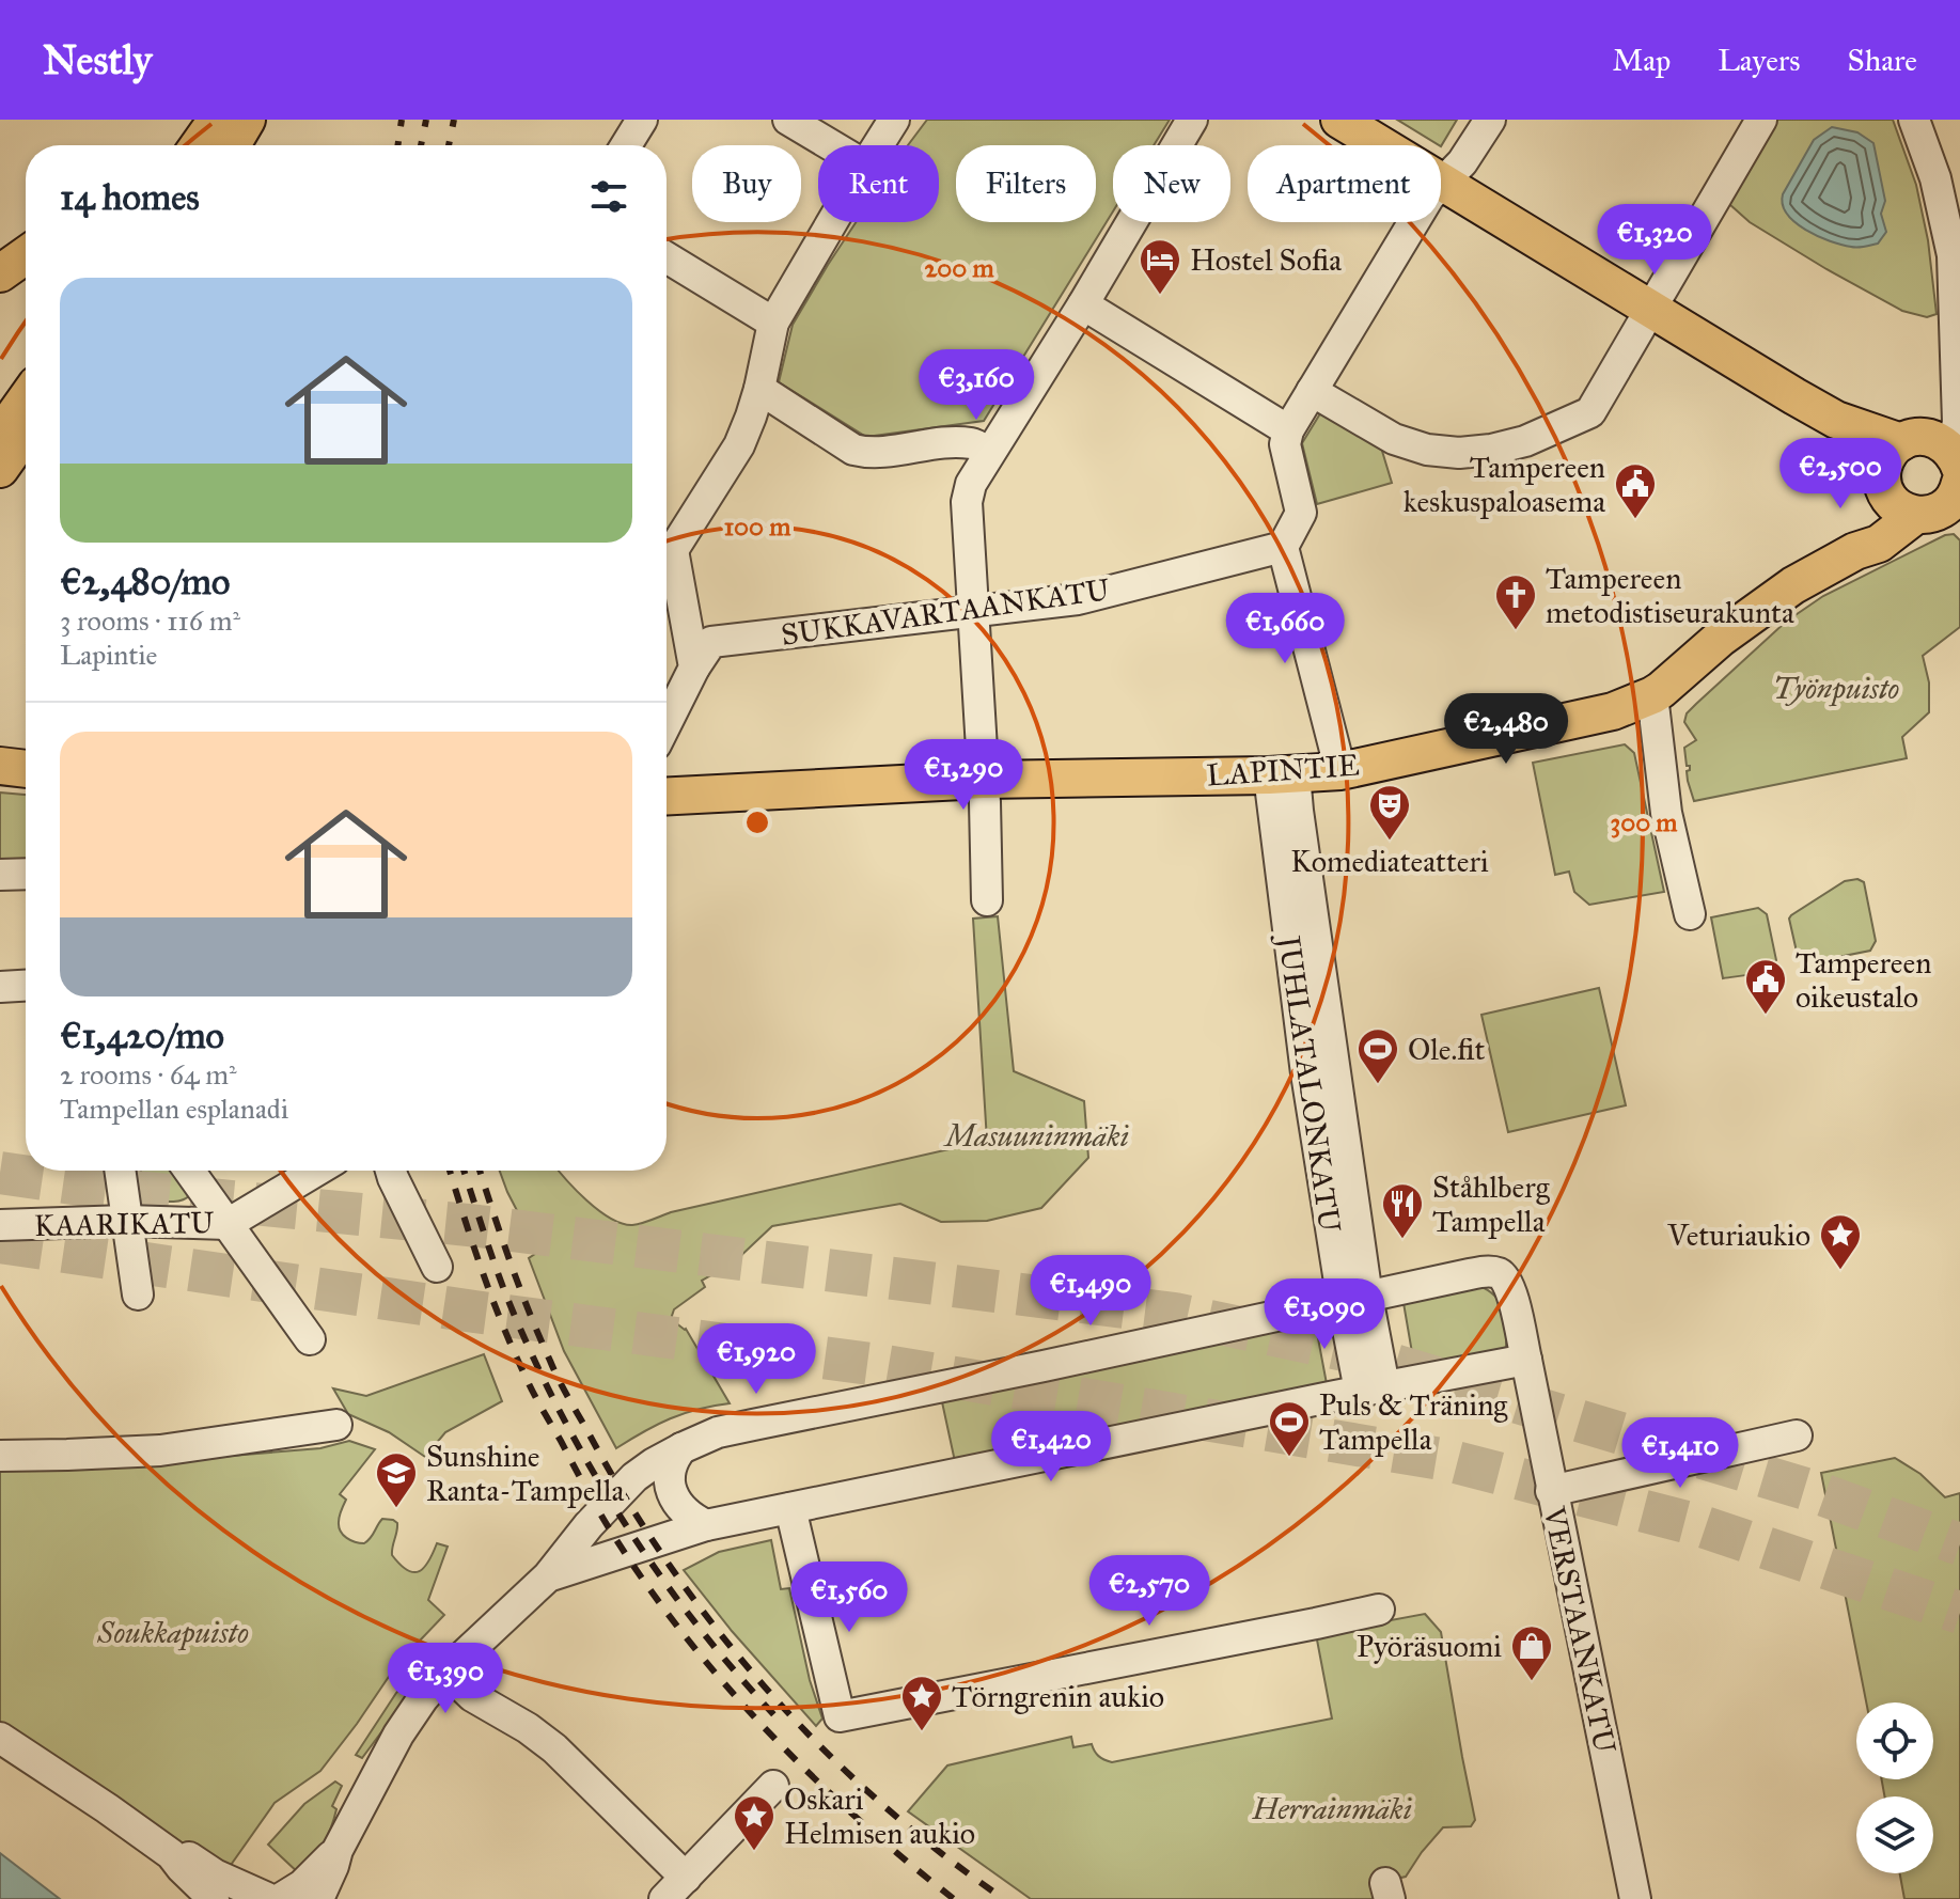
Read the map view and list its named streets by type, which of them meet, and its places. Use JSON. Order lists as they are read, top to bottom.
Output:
{
  "streets": {
    "main road": ["LAPINTIE"],
    "street": [
      "SUKKAVARTAANKATU",
      "JUHLATALONKATU",
      "KAARIKATU",
      "VERSTAANKATU"
    ]
  },
  "crossings": [
    ["LAPINTIE", "JUHLATALONKATU"],
    ["JUHLATALONKATU", "VERSTAANKATU"]
  ],
  "parks": [
    "Työnpuisto",
    "Masuuninmäki",
    "Soukkapuisto",
    "Herrainmäki"
  ],
  "places": {
    "hotel": ["Hostel Sofia"],
    "public building": ["Tampereen keskuspaloasema", "Tampereen oikeustalo"],
    "church": ["Tampereen metodistiseurakunta"],
    "theatre": ["Komediateatteri"],
    "sports": ["Ole.fit", "Puls & Träning Tampella"],
    "restaurant": ["Ståhlberg Tampella"],
    "place": ["Veturiaukio", "Törngrenin aukio", "Oskari Helmisen aukio"],
    "school or university": ["Sunshine Ranta-Tampella"],
    "shop": ["Pyöräsuomi"]
  },
  "page": {
    "header": "Nestly",
    "nav": ["Map", "Layers", "Share"],
    "chip": [
      "Buy",
      "Rent",
      "Filters",
      "New",
      "Apartment"
    ],
    "heading": "14 homes",
    "price": [
      "€1,320",
      "€3,160",
      "€2,500",
      "€1,660",
      "€2,480",
      "€1,290",
      "€1,490",
      "€1,090",
      "€1,920",
      "€1,420",
      "€1,410",
      "€2,570",
      "€1,560",
      "€1,390"
    ],
    "list": [
      {
        "name": "€2,480/mo",
        "note": "3 rooms · 116 m² · Lapintie"
      },
      {
        "name": "€1,420/mo",
        "note": "2 rooms · 64 m² · Tampellan esplanadi"
      }
    ]
  },
  "rings": ["200 m", "100 m", "300 m"]
}
